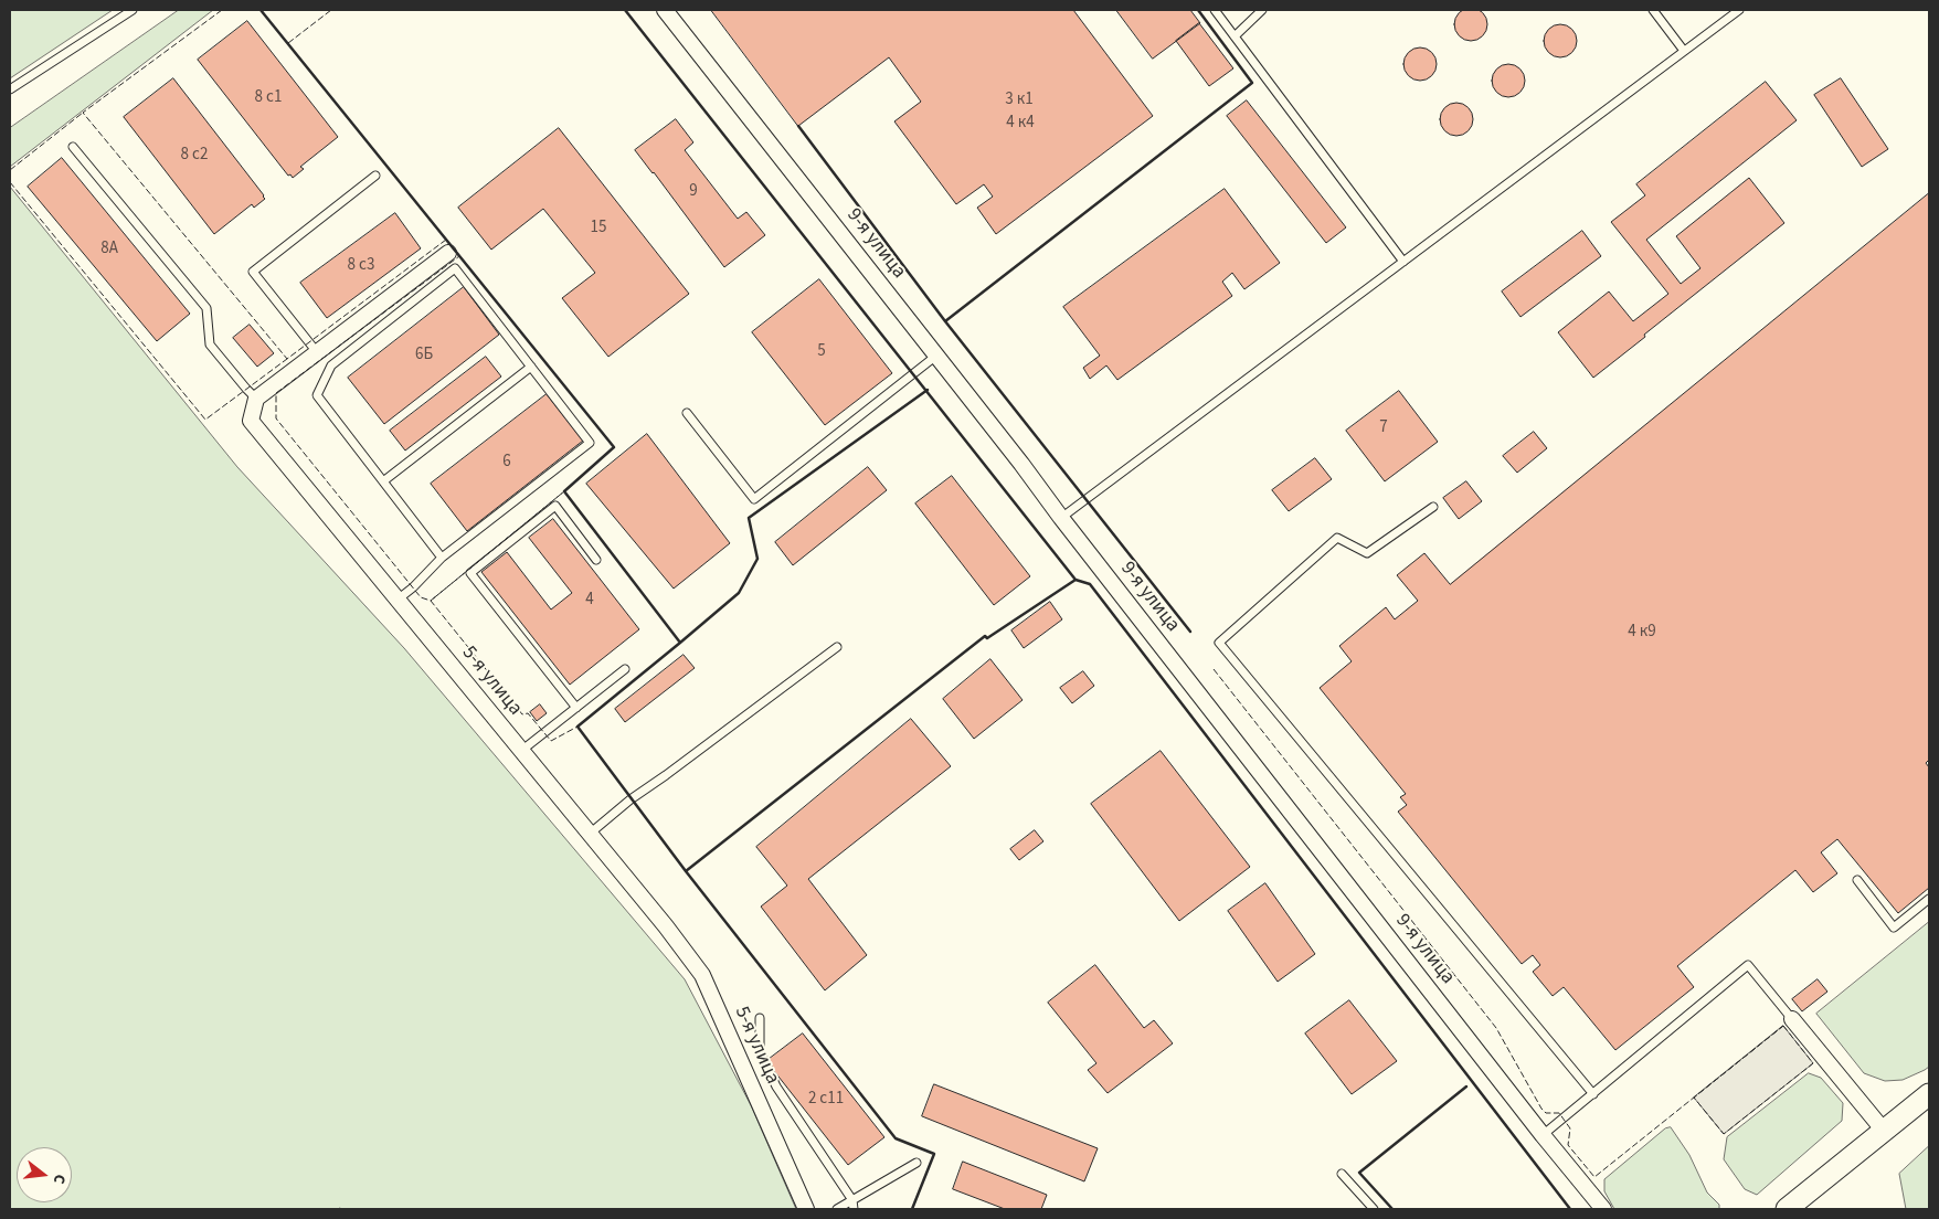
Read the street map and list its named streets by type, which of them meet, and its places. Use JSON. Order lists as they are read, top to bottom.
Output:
{
  "streets": {
    "street": ["9-я улица", "5-я улица"]
  },
  "house_numbers": [
    "8 с1",
    "3 к1",
    "4 к4",
    "8 с2",
    "9",
    "15",
    "8А",
    "8 с3",
    "5",
    "6Б",
    "7",
    "6",
    "4",
    "4 к9",
    "2 с11"
  ],
  "north": "right"
}
